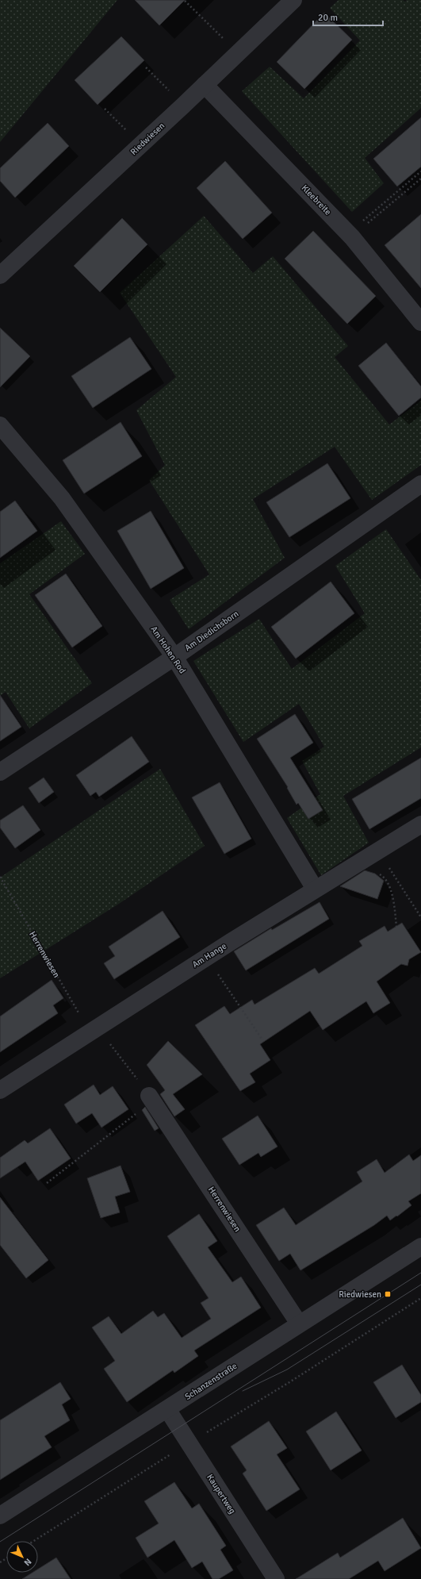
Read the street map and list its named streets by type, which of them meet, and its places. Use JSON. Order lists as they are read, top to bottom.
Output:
{
  "streets": {
    "street": [
      "Riedwiesen",
      "Kleebreite",
      "Am Diedichsborn",
      "Am Hohen Rod",
      "Herrenwiesen",
      "Am Hange",
      "Schanzenstraße",
      "Kaupertweg"
    ]
  },
  "crossings": [
    ["Riedwiesen", "Kleebreite"],
    ["Am Diedichsborn", "Am Hohen Rod"],
    ["Am Hohen Rod", "Am Hange"],
    ["Herrenwiesen", "Am Hange"],
    ["Herrenwiesen", "Schanzenstraße"],
    ["Schanzenstraße", "Kaupertweg"]
  ],
  "places": {
    "transit": ["Riedwiesen"]
  },
  "scale_bar": "20 m",
  "north": "bottom right"
}
